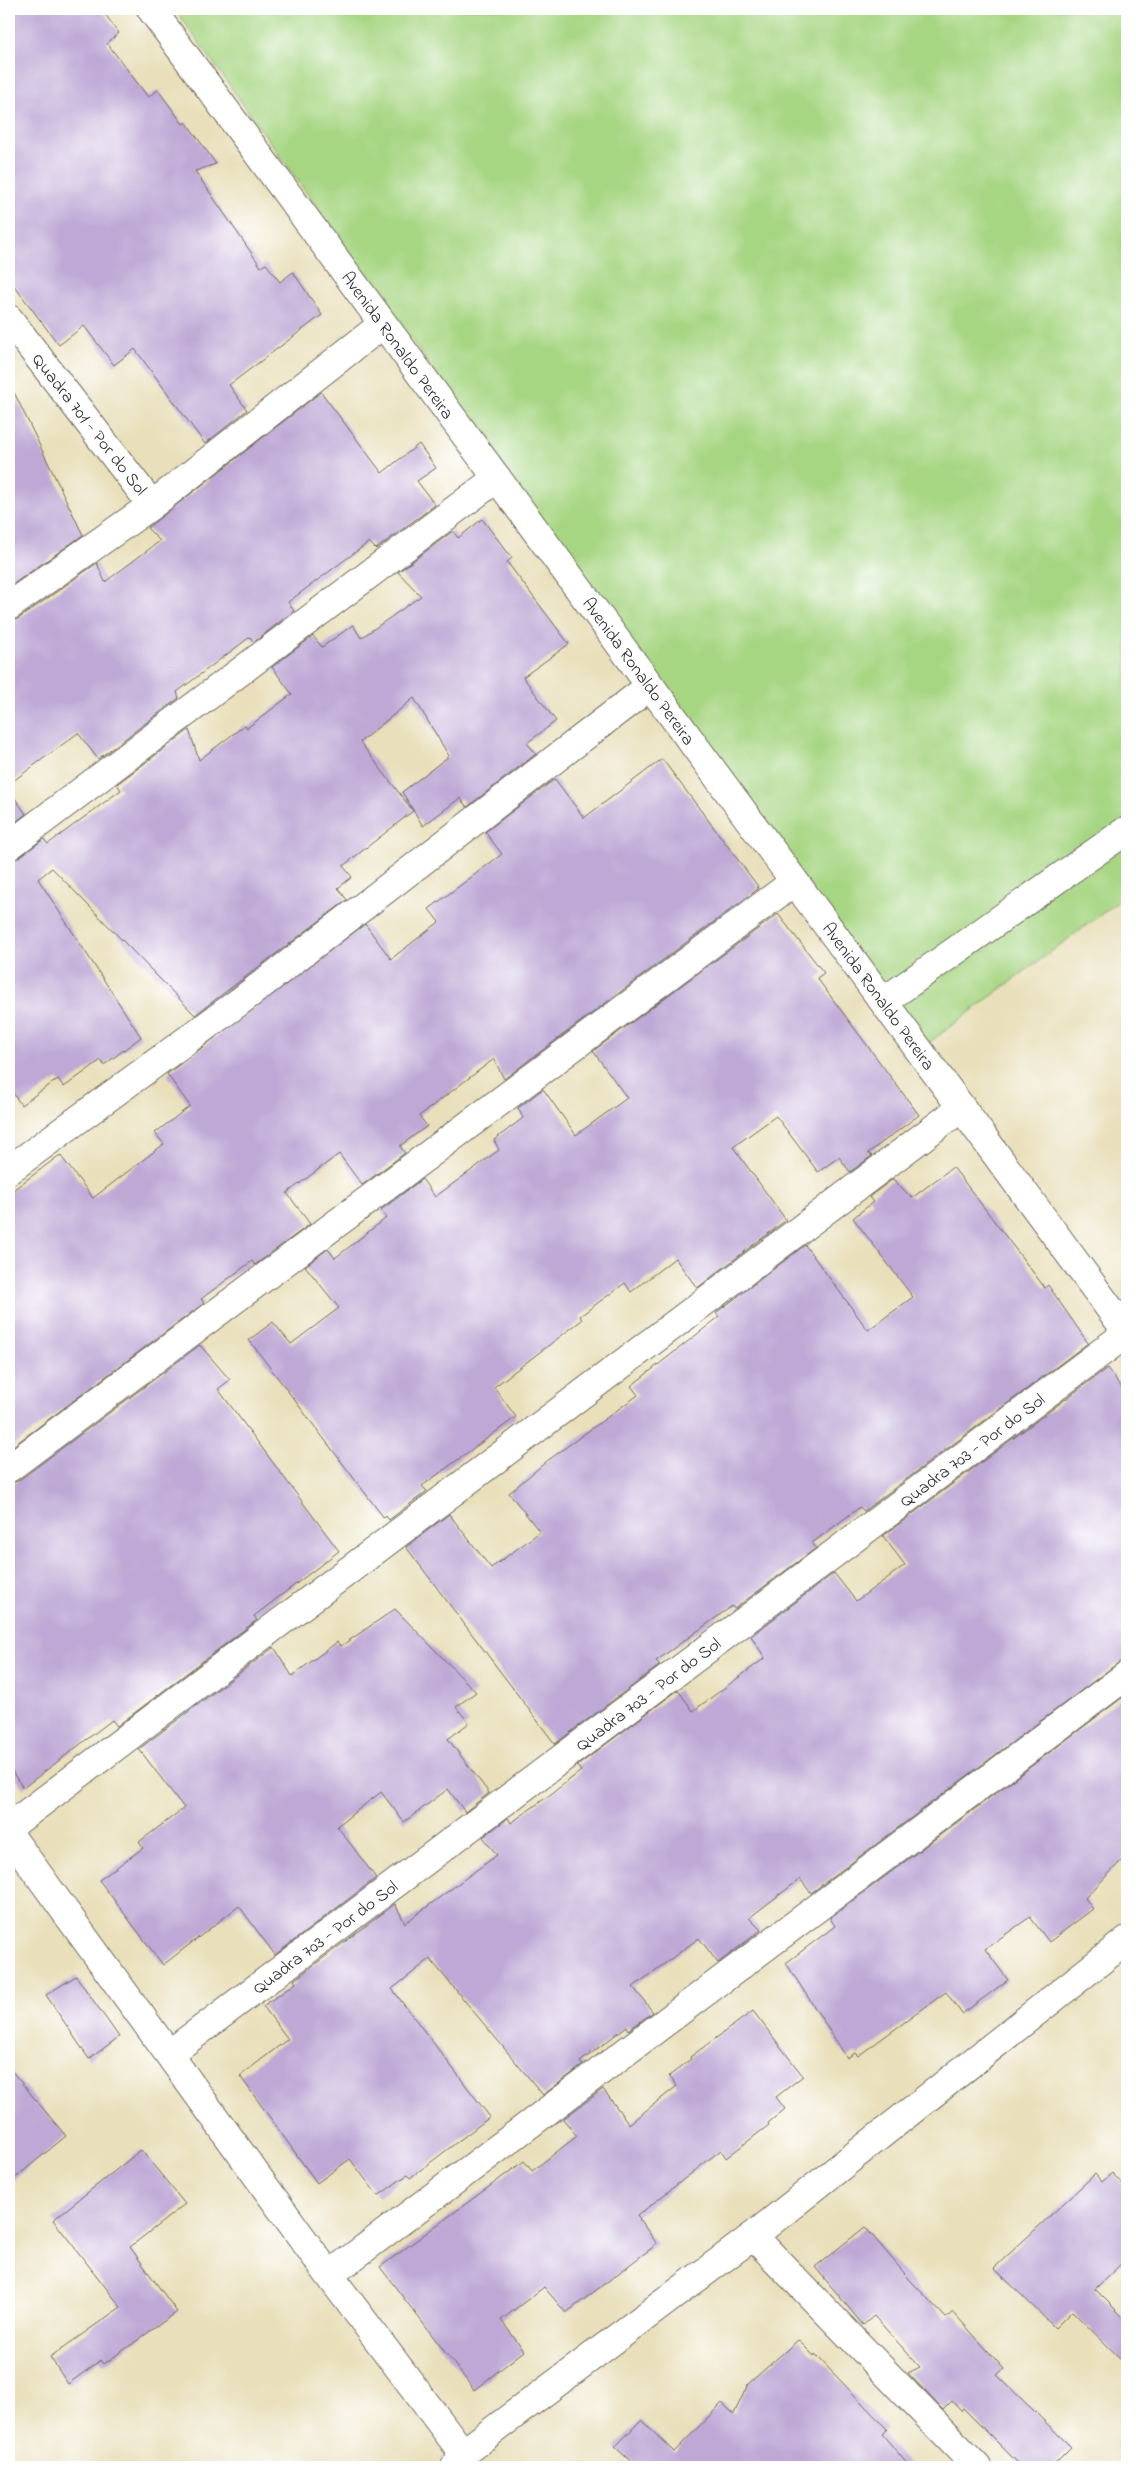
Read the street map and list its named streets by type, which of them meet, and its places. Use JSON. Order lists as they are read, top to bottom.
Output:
{
  "streets": {
    "street": ["Avenida Ronaldo Pereira", "Quadra 701 - Por do Sol", "Quadra 703 - Por do Sol"]
  },
  "crossings": [
    ["Avenida Ronaldo Pereira", "Quadra 703 - Por do Sol"]
  ]
}
